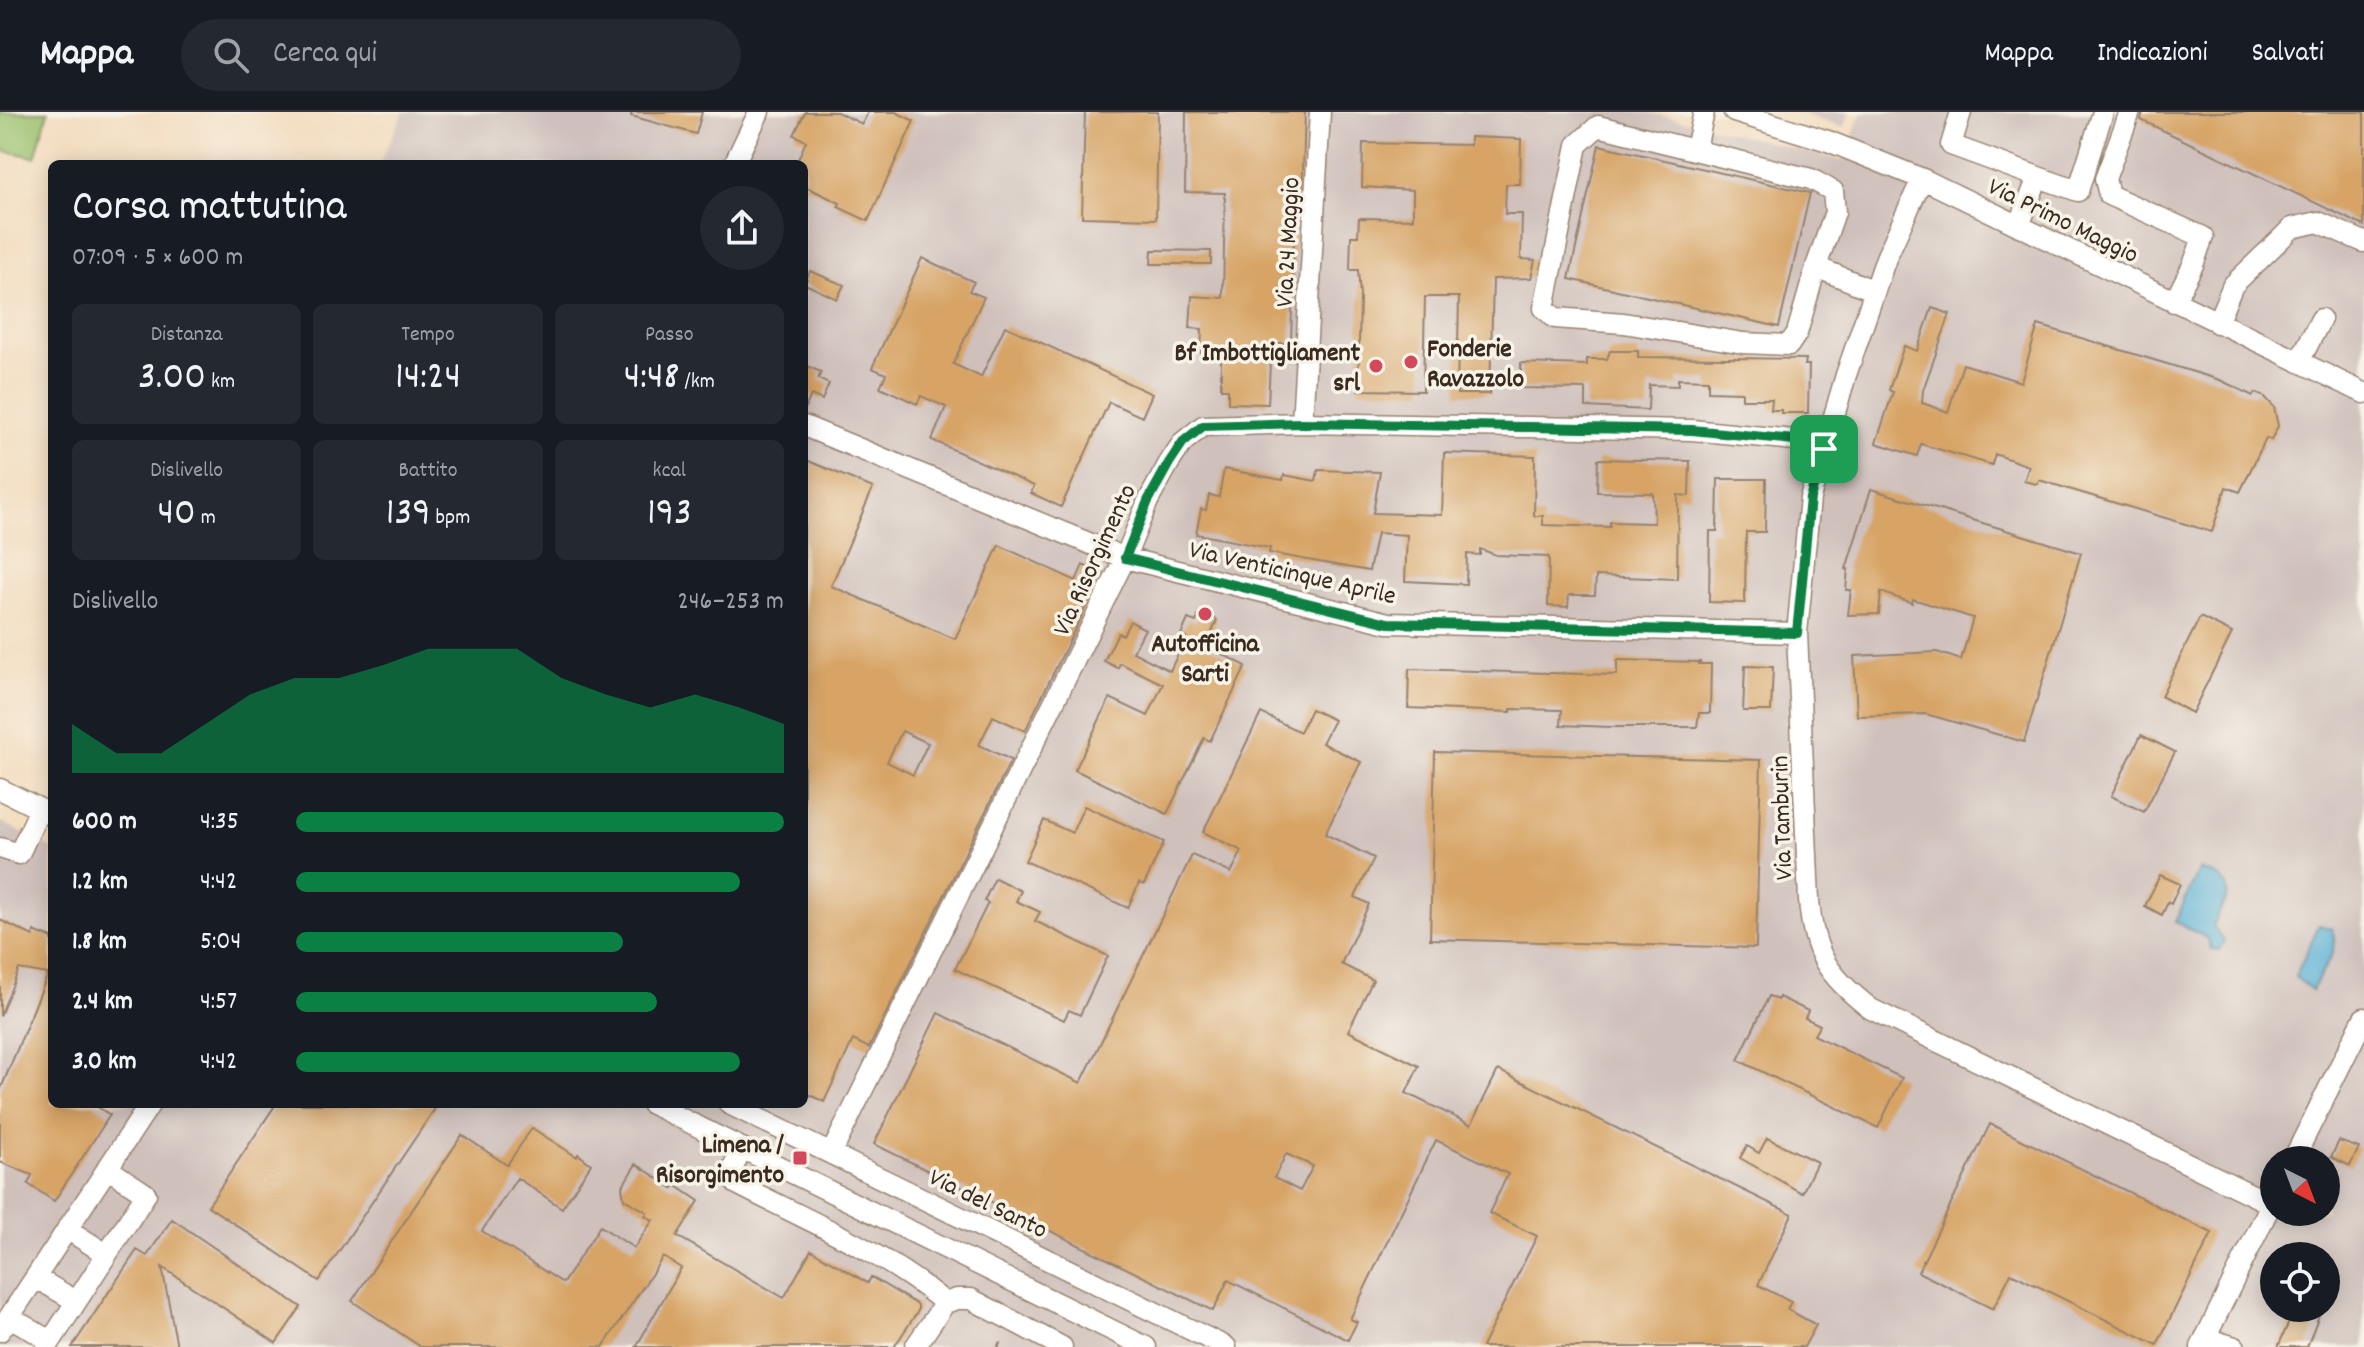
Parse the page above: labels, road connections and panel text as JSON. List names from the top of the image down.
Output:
{
  "streets": {
    "street": [
      "Via Primo Maggio",
      "Via 24 Maggio",
      "Via Risorgimento",
      "Via Venticinque Aprile",
      "Via Tamburin",
      "Via del Santo"
    ]
  },
  "crossings": [
    ["Via Primo Maggio", "Via Tamburin"],
    ["Via 24 Maggio", "Via Risorgimento"],
    ["Via Risorgimento", "Via Venticinque Aprile"],
    ["Via Risorgimento", "Via Tamburin"],
    ["Via Risorgimento", "Via del Santo"],
    ["Via Venticinque Aprile", "Via Tamburin"]
  ],
  "places": {
    "other": ["Fonderie Ravazzolo", "Bf Imbottigliament srl", "Autofficina Sarti"],
    "transit": ["Limena / Risorgimento"]
  },
  "north": "bottom right",
  "page": {
    "header": "Mappa",
    "search": "Cerca qui",
    "nav": ["Mappa", "Indicazioni", "Salvati"],
    "heading": ["Corsa mattutina", "07:09 · 5 × 600 m"],
    "stats": [
      ["Distanza", "3.00 km"],
      ["Tempo", "14:24"],
      ["Passo", "4:48 /km"],
      ["Dislivello", "40 m"],
      ["Battito", "139 bpm"],
      ["kcal", "193"]
    ],
    "chart": ["Dislivello", "246–253 m"],
    "list": [
      {
        "name": "600 m",
        "note": "4:35"
      },
      {
        "name": "1.2 km",
        "note": "4:42"
      },
      {
        "name": "1.8 km",
        "note": "5:04"
      },
      {
        "name": "2.4 km",
        "note": "4:57"
      },
      {
        "name": "3.0 km",
        "note": "4:42"
      }
    ]
  }
}
